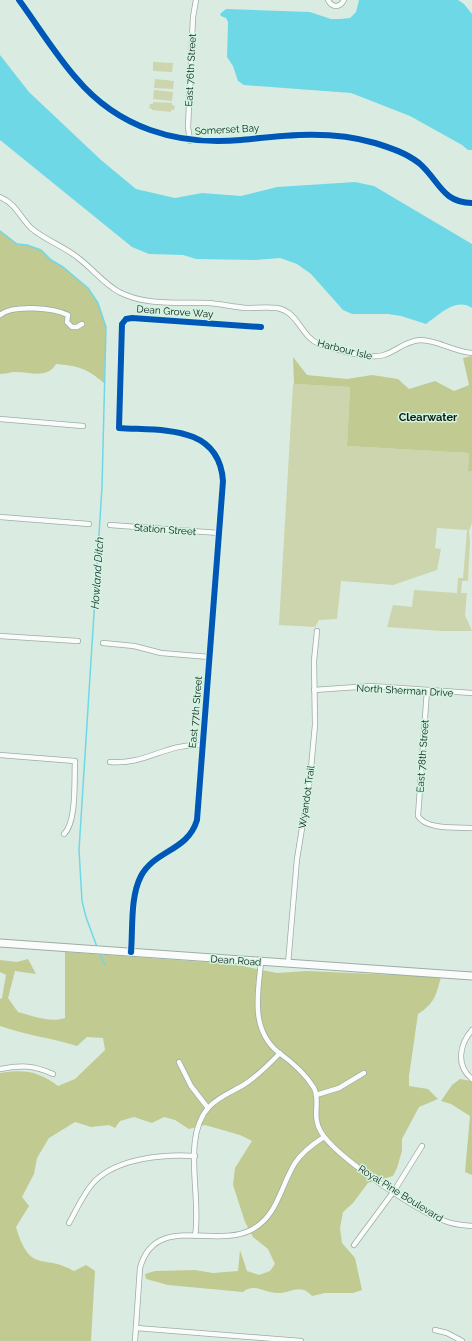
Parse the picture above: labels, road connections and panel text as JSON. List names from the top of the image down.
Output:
{
  "streets": {
    "street": [
      "East 76th Street",
      "Somerset Bay",
      "Dean Grove Way",
      "Harbour Isle",
      "Station Street",
      "North Sherman Drive",
      "East 77th Street",
      "East 78th Street",
      "Wyandot Trail",
      "Dean Road",
      "Royal Pine Boulevard"
    ]
  },
  "crossings": [
    ["East 76th Street", "Somerset Bay"],
    ["Dean Grove Way", "East 77th Street"],
    ["Station Street", "East 77th Street"],
    ["North Sherman Drive", "East 78th Street"],
    ["North Sherman Drive", "Wyandot Trail"],
    ["East 77th Street", "Dean Road"],
    ["Wyandot Trail", "Dean Road"]
  ],
  "districts": ["Clearwater"],
  "water": ["Howland Ditch"]
}
